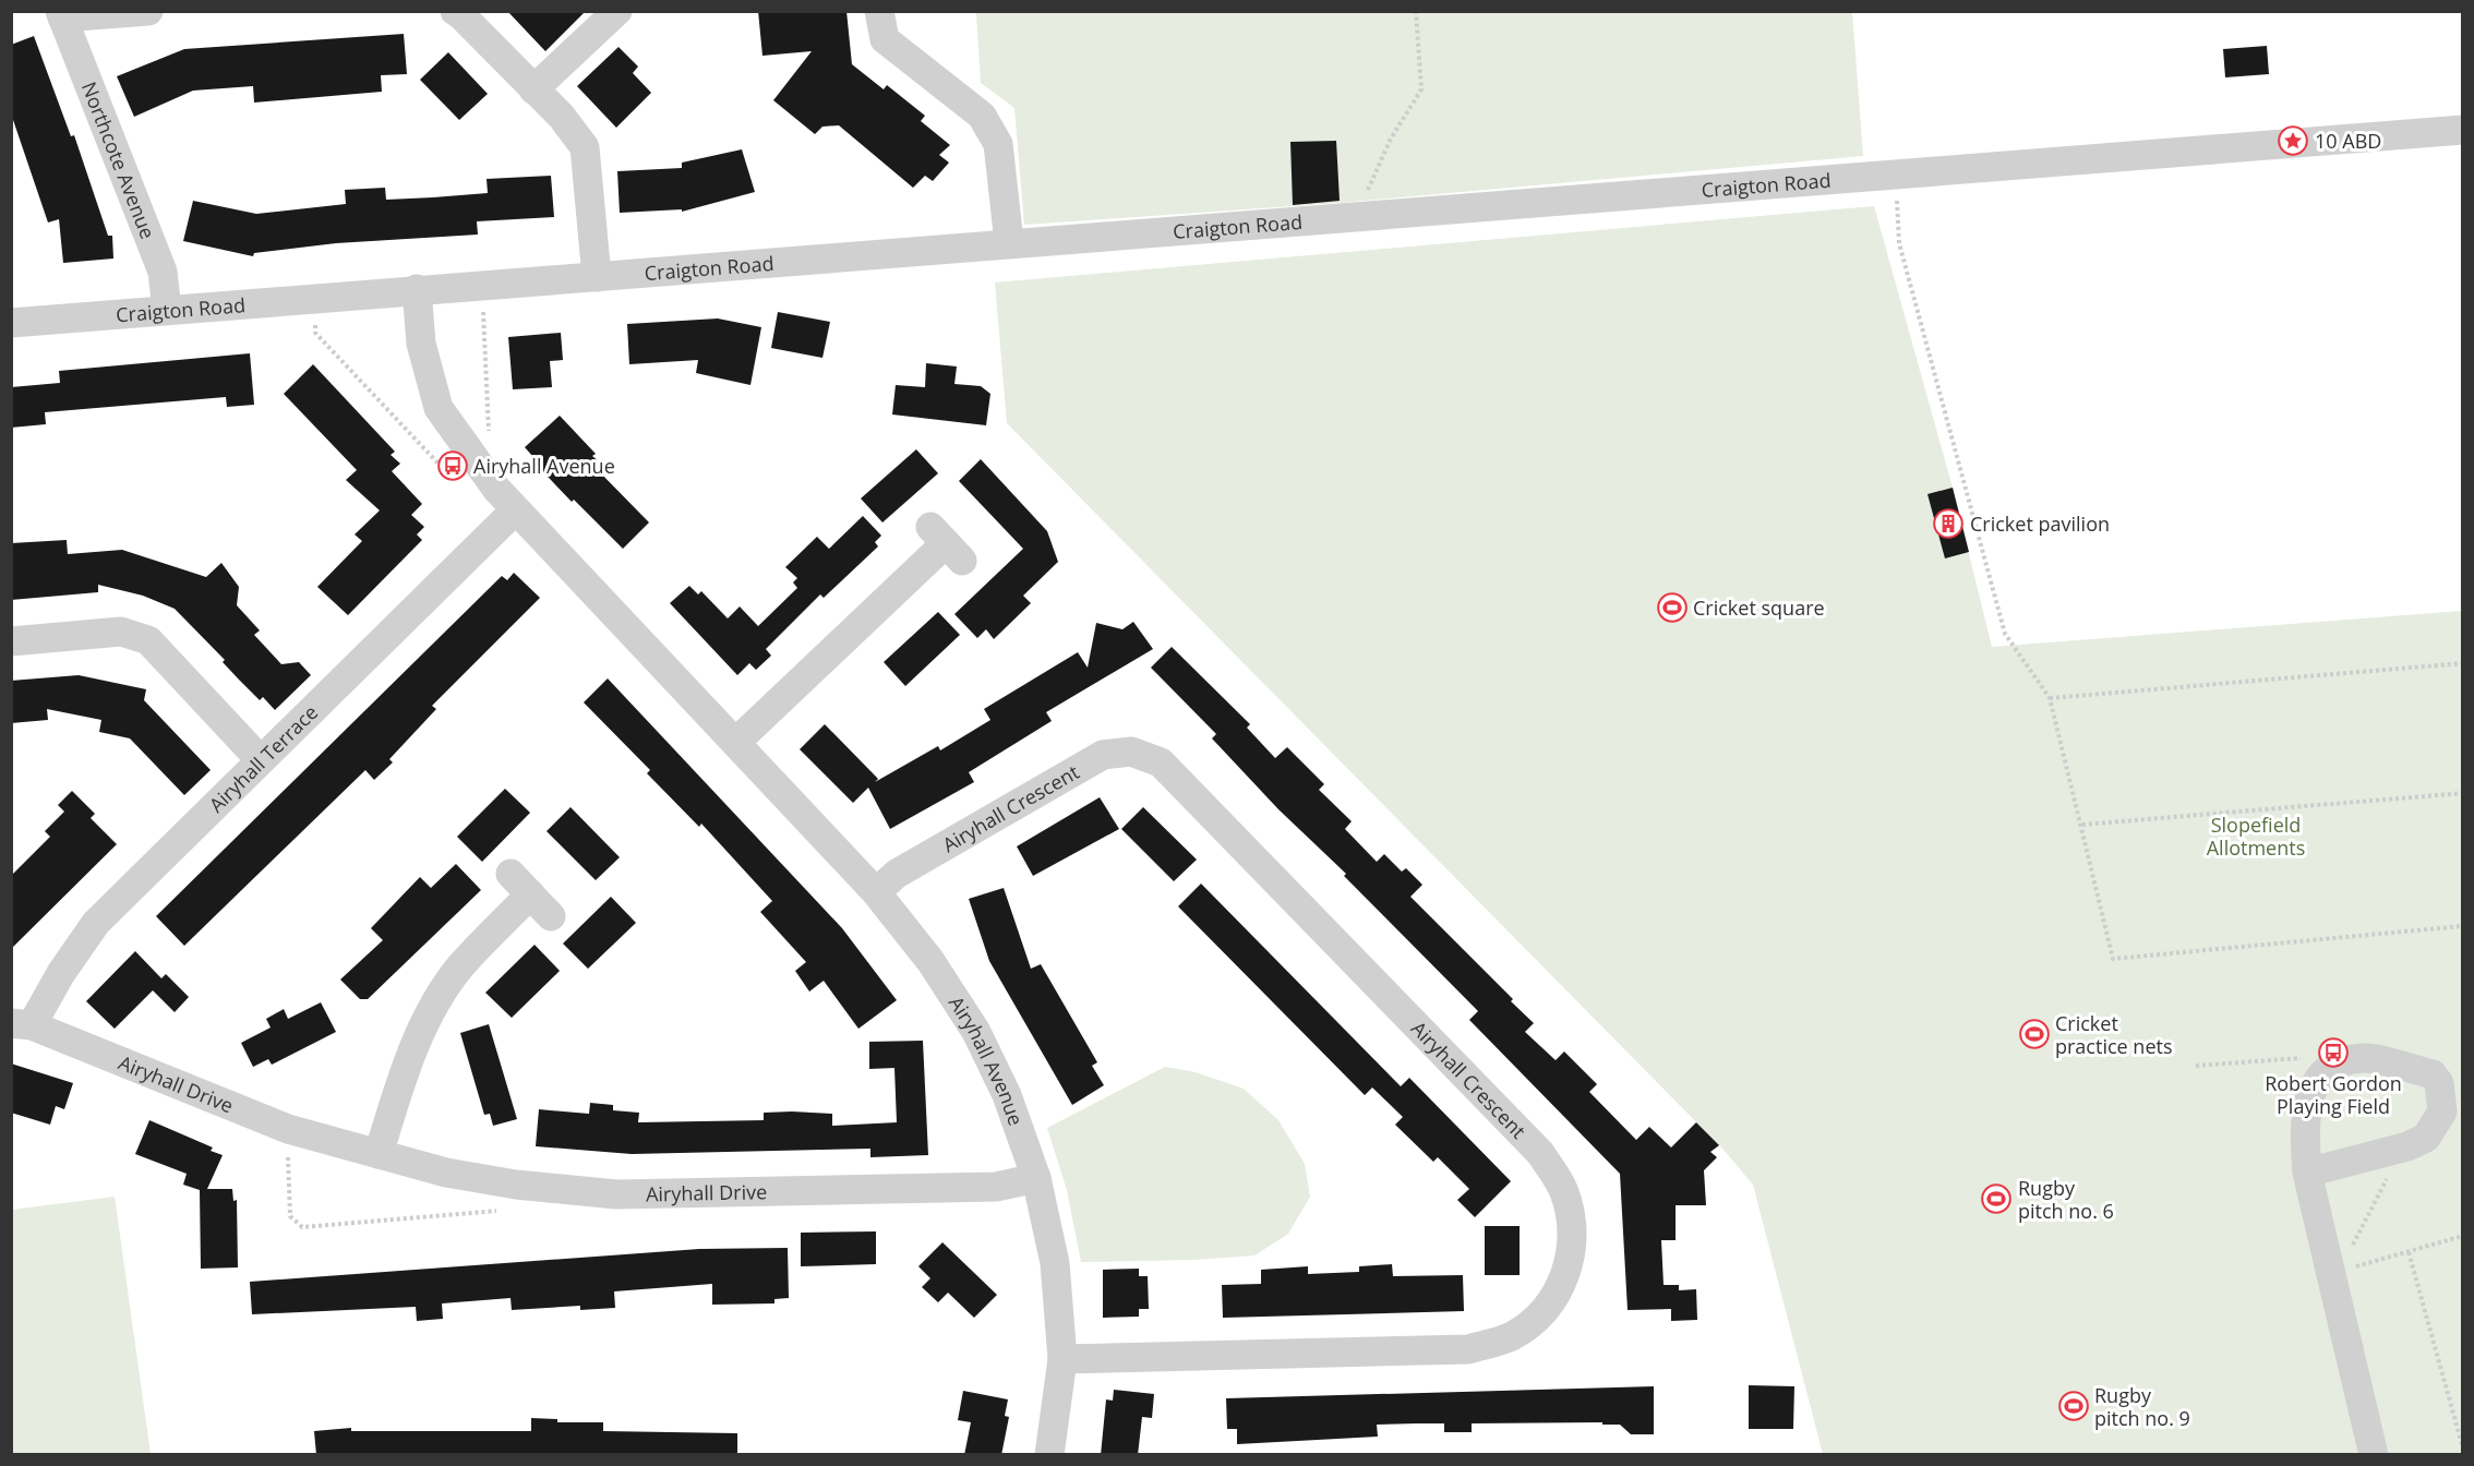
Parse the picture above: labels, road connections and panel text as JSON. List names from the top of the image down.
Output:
{
  "streets": {
    "street": [
      "Northcote Avenue",
      "Craigton Road",
      "Airyhall Terrace",
      "Airyhall Crescent",
      "Airyhall Avenue",
      "Airyhall Drive"
    ]
  },
  "crossings": [
    ["Northcote Avenue", "Craigton Road"],
    ["Craigton Road", "Airyhall Avenue"],
    ["Airyhall Terrace", "Airyhall Avenue"],
    ["Airyhall Terrace", "Airyhall Drive"],
    ["Airyhall Crescent", "Airyhall Avenue"],
    ["Airyhall Avenue", "Airyhall Drive"]
  ],
  "parks": ["Slopefield Allotments"],
  "places": {
    "place": ["10 ABD"],
    "bus stop": ["Airyhall Avenue", "Robert Gordon Playing Field"],
    "building": ["Cricket pavilion"],
    "sports": [
      "Cricket square",
      "Cricket practice nets",
      "Rugby pitch no. 6",
      "Rugby pitch no. 9"
    ]
  }
}
